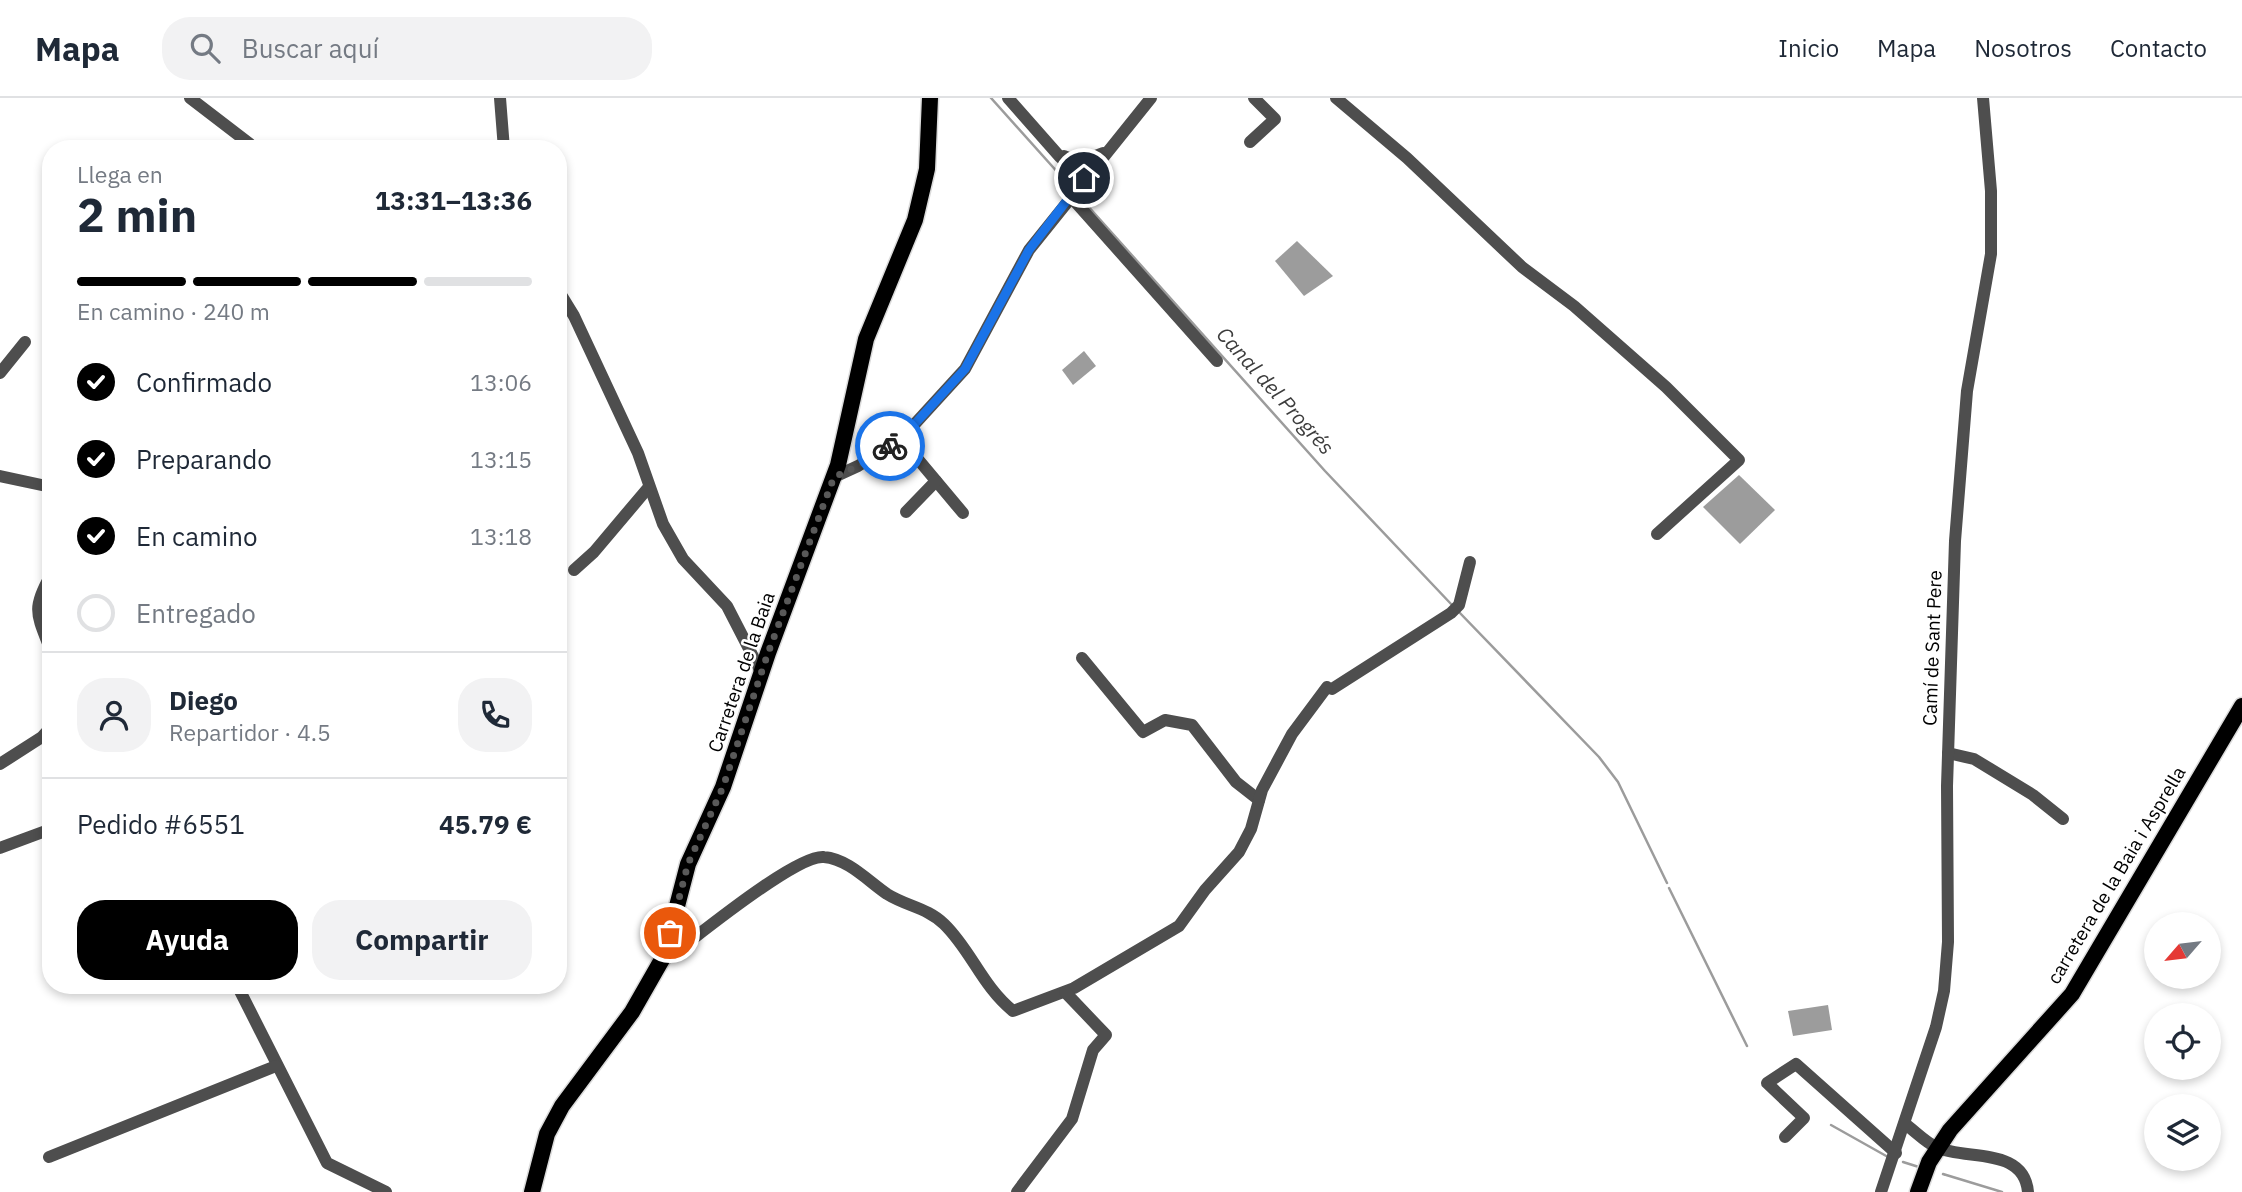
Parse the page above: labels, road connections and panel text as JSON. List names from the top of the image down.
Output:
{
  "streets": {
    "main road": ["Carretera de la Baia", "carretera de la Baia i Asprella"],
    "street": ["Camí de Sant Pere"]
  },
  "water": ["Canal del Progrés"],
  "north": "bottom left",
  "page": {
    "header": "Mapa",
    "search": "Buscar aquí",
    "nav": [
      "Inicio",
      "Mapa",
      "Nosotros",
      "Contacto"
    ],
    "heading": ["2 min", "Llega en", "13:31–13:36"],
    "panel": [
      "Diego",
      "Repartidor · 4.5",
      "Pedido #6551",
      "45.79 €"
    ],
    "bar": "En camino · 240 m",
    "list": [
      ["Confirmado", "13:06"],
      ["Preparando", "13:15"],
      ["En camino", "13:18"],
      "Entregado"
    ],
    "buttons": ["Ayuda", "Compartir"]
  }
}
